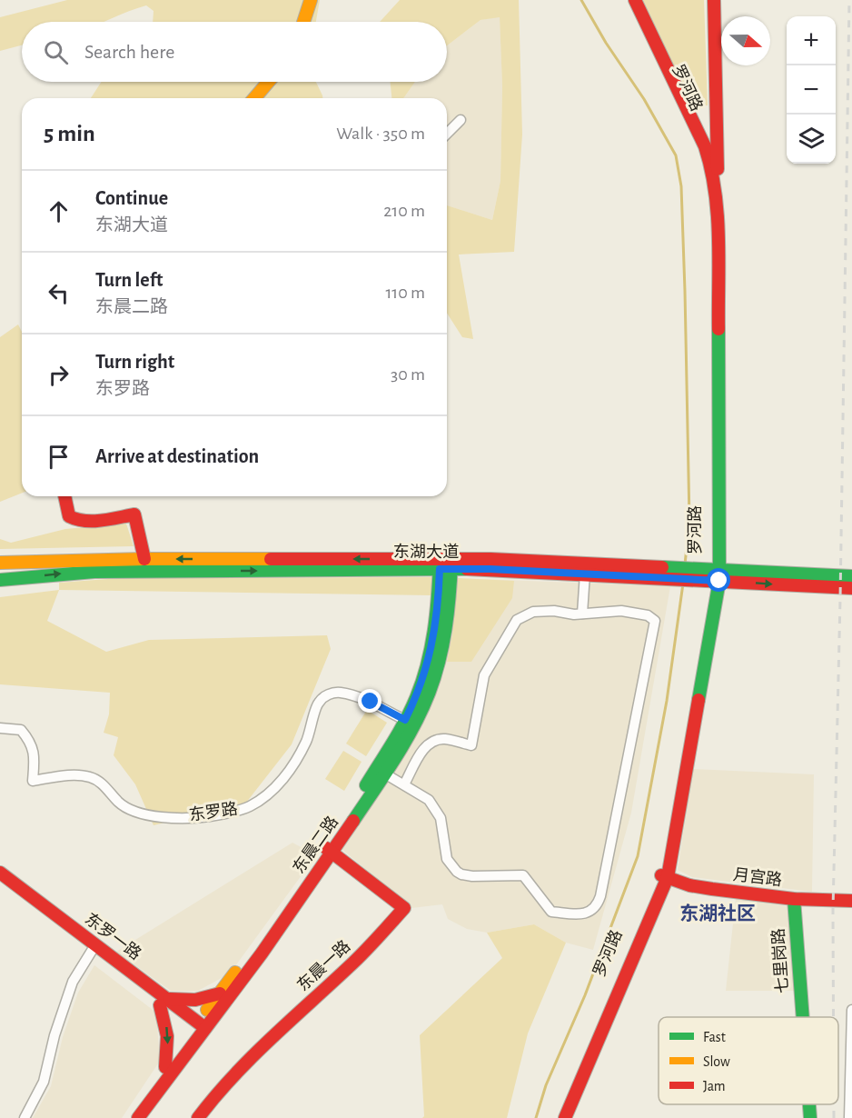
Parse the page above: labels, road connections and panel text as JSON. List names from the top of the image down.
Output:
{
  "streets": {
    "main road": [
      "罗河路",
      "东湖大道",
      "东晨二路",
      "月宫路",
      "东罗一路",
      "七里岗路",
      "东晨一路"
    ],
    "street": ["东罗路"]
  },
  "crossings": [
    ["罗河路", "东湖大道"],
    ["罗河路", "月宫路"],
    ["东湖大道", "东晨二路"],
    ["东罗路", "东晨二路"],
    ["东晨二路", "东罗一路"],
    ["东晨二路", "东晨一路"],
    ["月宫路", "七里岗路"]
  ],
  "districts": ["东湖社区"],
  "legend": ["Fast", "Slow", "Jam"],
  "north": "right",
  "page": {
    "map_buttons": ["+", "−"],
    "search": "Search here",
    "heading": ["5 min", "Walk · 350 m"],
    "list": [
      ["Continue", "东湖大道", "210 m"],
      ["Turn left", "东晨二路", "110 m"],
      ["Turn right", "东罗路", "30 m"],
      "Arrive at destination"
    ]
  }
}
